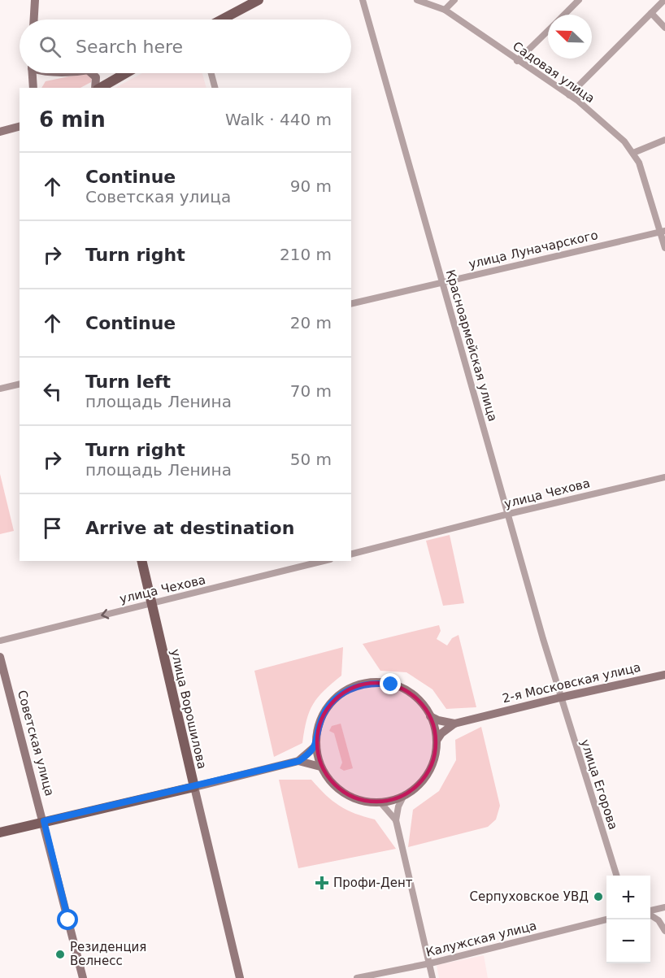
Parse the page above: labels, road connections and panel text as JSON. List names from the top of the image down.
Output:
{
  "streets": {
    "main road": ["улица Ворошилова"],
    "street": [
      "Садовая улица",
      "улица Луначарского",
      "Красноармейская улица",
      "улица Чехова",
      "2-я Московская улица",
      "Советская улица",
      "улица Егорова",
      "Калужская улица"
    ]
  },
  "crossings": [
    ["Садовая улица", "улица Луначарского"],
    ["улица Луначарского", "Красноармейская улица"],
    ["Красноармейская улица", "улица Чехова"],
    ["Красноармейская улица", "2-я Московская улица"],
    ["Красноармейская улица", "улица Егорова"],
    ["улица Чехова", "улица Ворошилова"],
    ["2-я Московская улица", "улица Егорова"]
  ],
  "places": {
    "health": ["Профи-Дент"],
    "other": ["Серпуховское УВД", "Резиденция Велнесс"]
  },
  "north": "top left",
  "page": {
    "search": "Search here",
    "heading": ["6 min", "Walk · 440 m"],
    "list": [
      ["Continue", "Советская улица", "90 m"],
      ["Turn right", "210 m"],
      ["Continue", "20 m"],
      ["Turn left", "площадь Ленина", "70 m"],
      ["Turn right", "площадь Ленина", "50 m"],
      "Arrive at destination"
    ],
    "map_buttons": ["+", "−"]
  }
}
